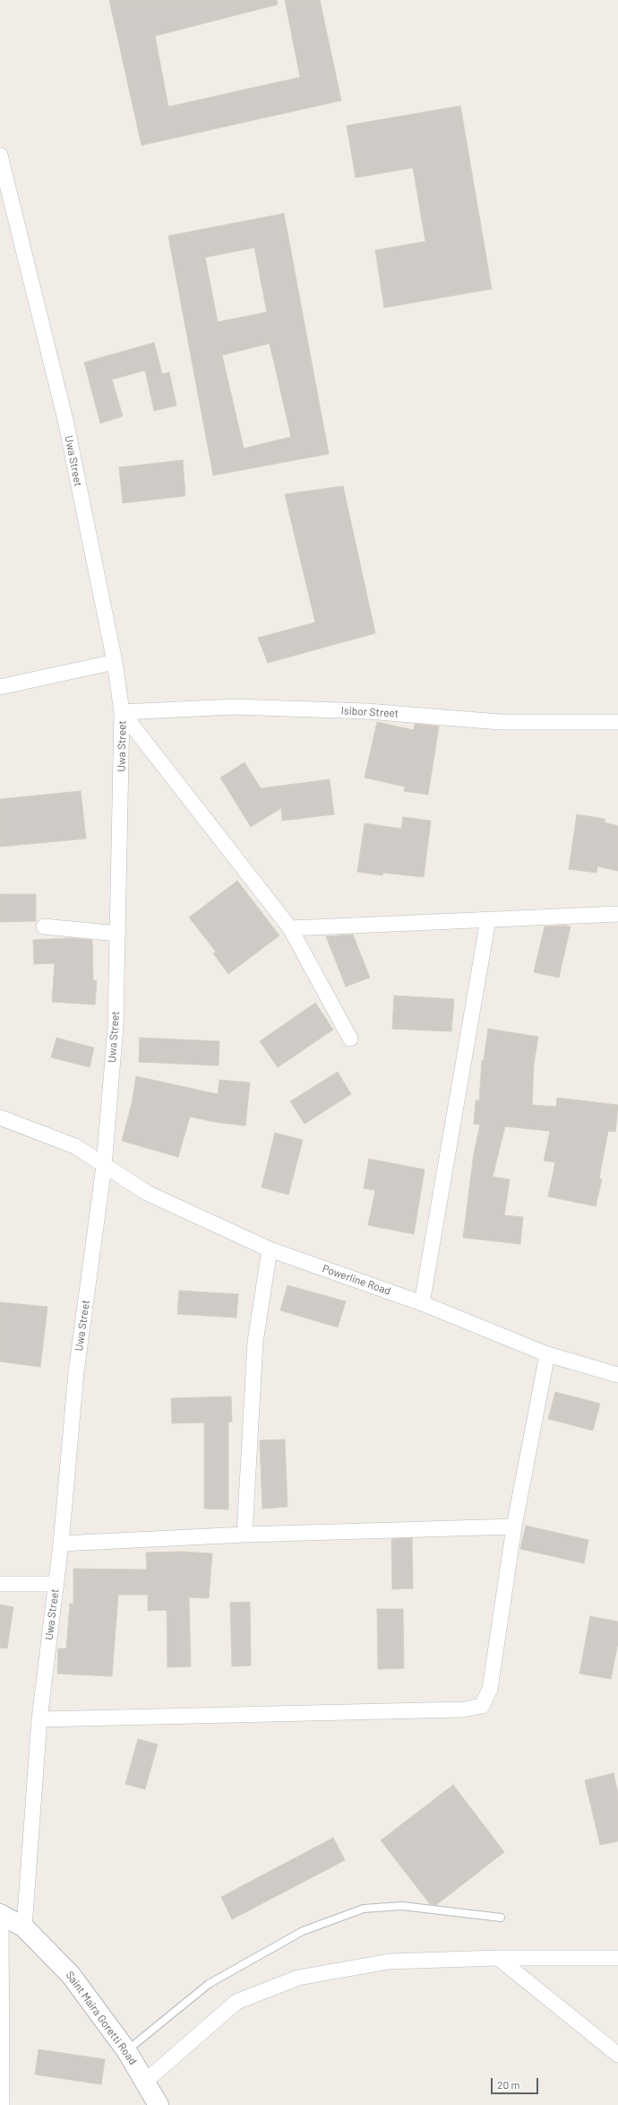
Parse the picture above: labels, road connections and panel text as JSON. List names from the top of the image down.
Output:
{
  "streets": {
    "street": [
      "Uwa Street",
      "Isibor Street",
      "Powerline Road",
      "Saint Maira Goretti Road"
    ]
  },
  "crossings": [
    ["Uwa Street", "Isibor Street"],
    ["Uwa Street", "Powerline Road"],
    ["Uwa Street", "Saint Maira Goretti Road"]
  ],
  "scale_bar": "20 m"
}
